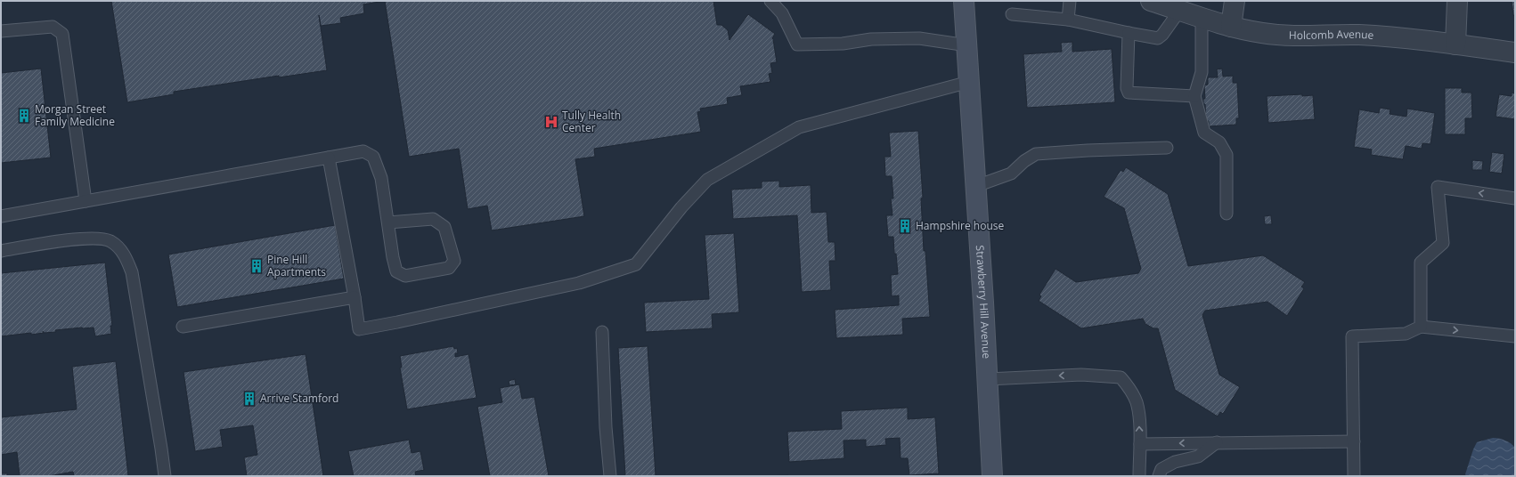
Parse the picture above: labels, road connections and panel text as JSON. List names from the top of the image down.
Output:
{
  "streets": {
    "main road": ["Strawberry Hill Avenue"],
    "street": ["Holcomb Avenue"]
  },
  "places": {
    "building": [
      "Morgan Street Family Medicine",
      "Hampshire house",
      "Pine Hill Apartments",
      "Arrive Stamford"
    ],
    "hospital": ["Tully Health Center"]
  }
}
